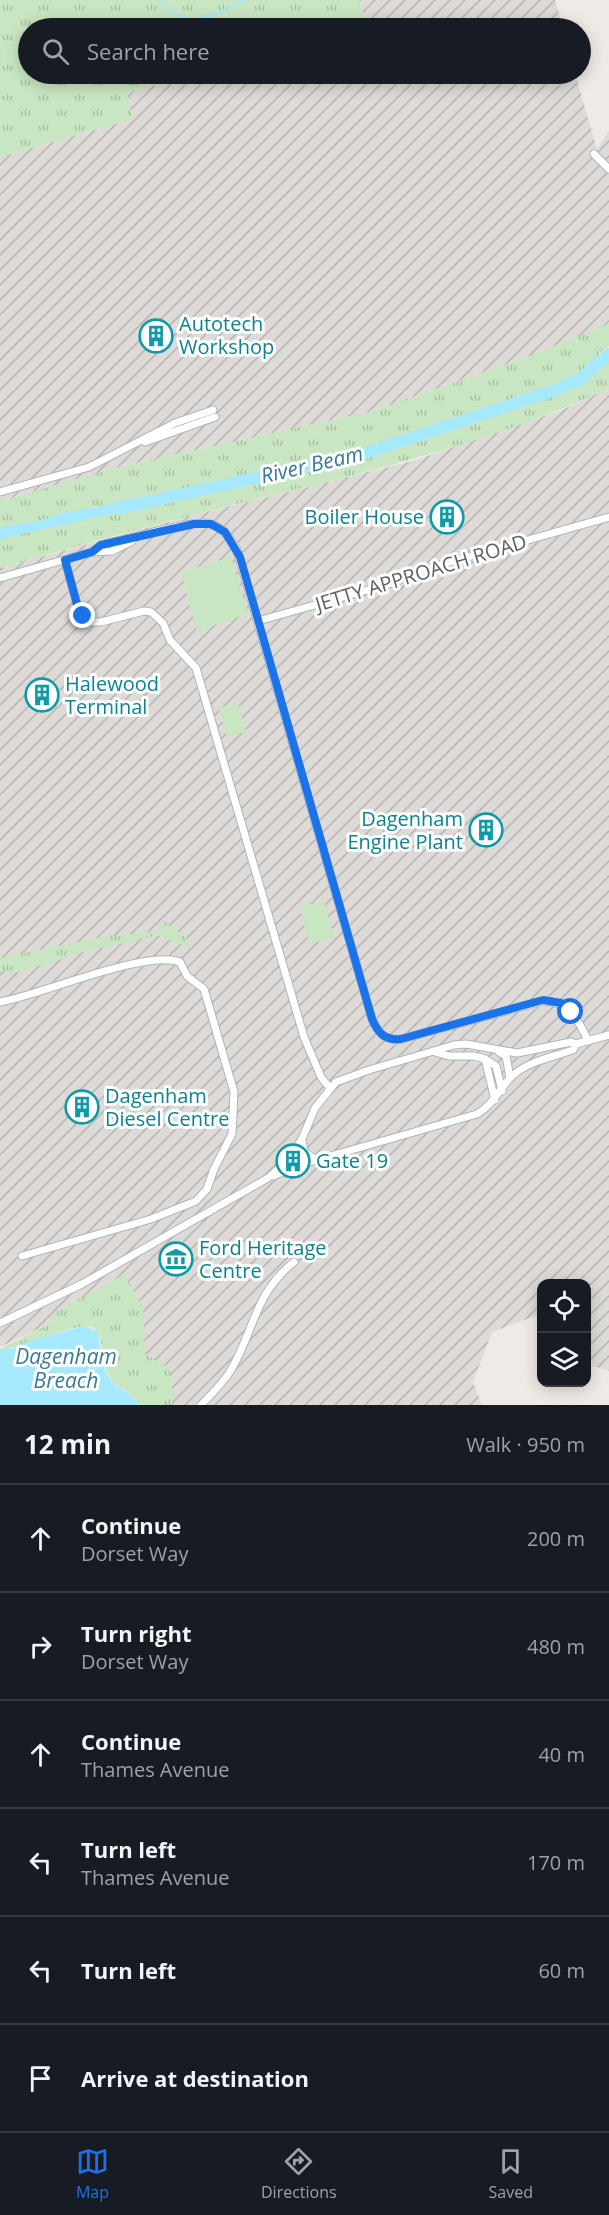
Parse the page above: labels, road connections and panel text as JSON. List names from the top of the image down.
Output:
{
  "streets": {
    "street": ["JETTY APPROACH ROAD"]
  },
  "water": ["River Beam", "Dagenham Breach"],
  "places": {
    "building": [
      "Autotech Workshop",
      "Boiler House",
      "Halewood Terminal",
      "Dagenham Engine Plant",
      "Dagenham Diesel Centre",
      "Gate 19"
    ],
    "museum": ["Ford Heritage Centre"]
  },
  "page": {
    "search": "Search here",
    "heading": ["12 min", "Walk · 950 m"],
    "list": [
      ["Continue", "Dorset Way", "200 m"],
      ["Turn right", "Dorset Way", "480 m"],
      ["Continue", "Thames Avenue", "40 m"],
      ["Turn left", "Thames Avenue", "170 m"],
      ["Turn left", "60 m"],
      "Arrive at destination"
    ],
    "nav": ["Map", "Directions", "Saved"]
  }
}
